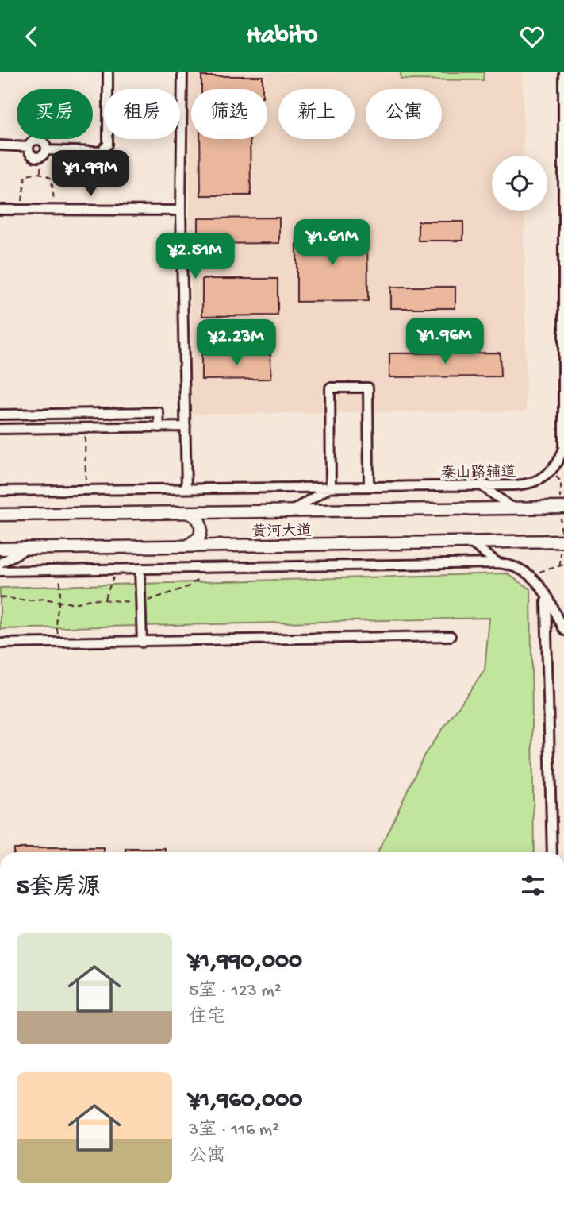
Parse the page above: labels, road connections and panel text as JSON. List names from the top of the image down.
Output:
{
  "streets": {
    "main road": ["黄河大道"],
    "street": ["秦山路辅道"]
  },
  "page": {
    "header": "Habito",
    "chip": [
      "买房",
      "租房",
      "筛选",
      "新上",
      "公寓"
    ],
    "price": [
      "¥1.99M",
      "¥1.61M",
      "¥2.51M",
      "¥1.96M",
      "¥2.23M"
    ],
    "heading": "5套房源",
    "list": [
      {
        "name": "¥1,990,000",
        "note": "5室 · 123 m² · 住宅"
      },
      {
        "name": "¥1,960,000",
        "note": "3室 · 116 m² · 公寓"
      }
    ]
  }
}
